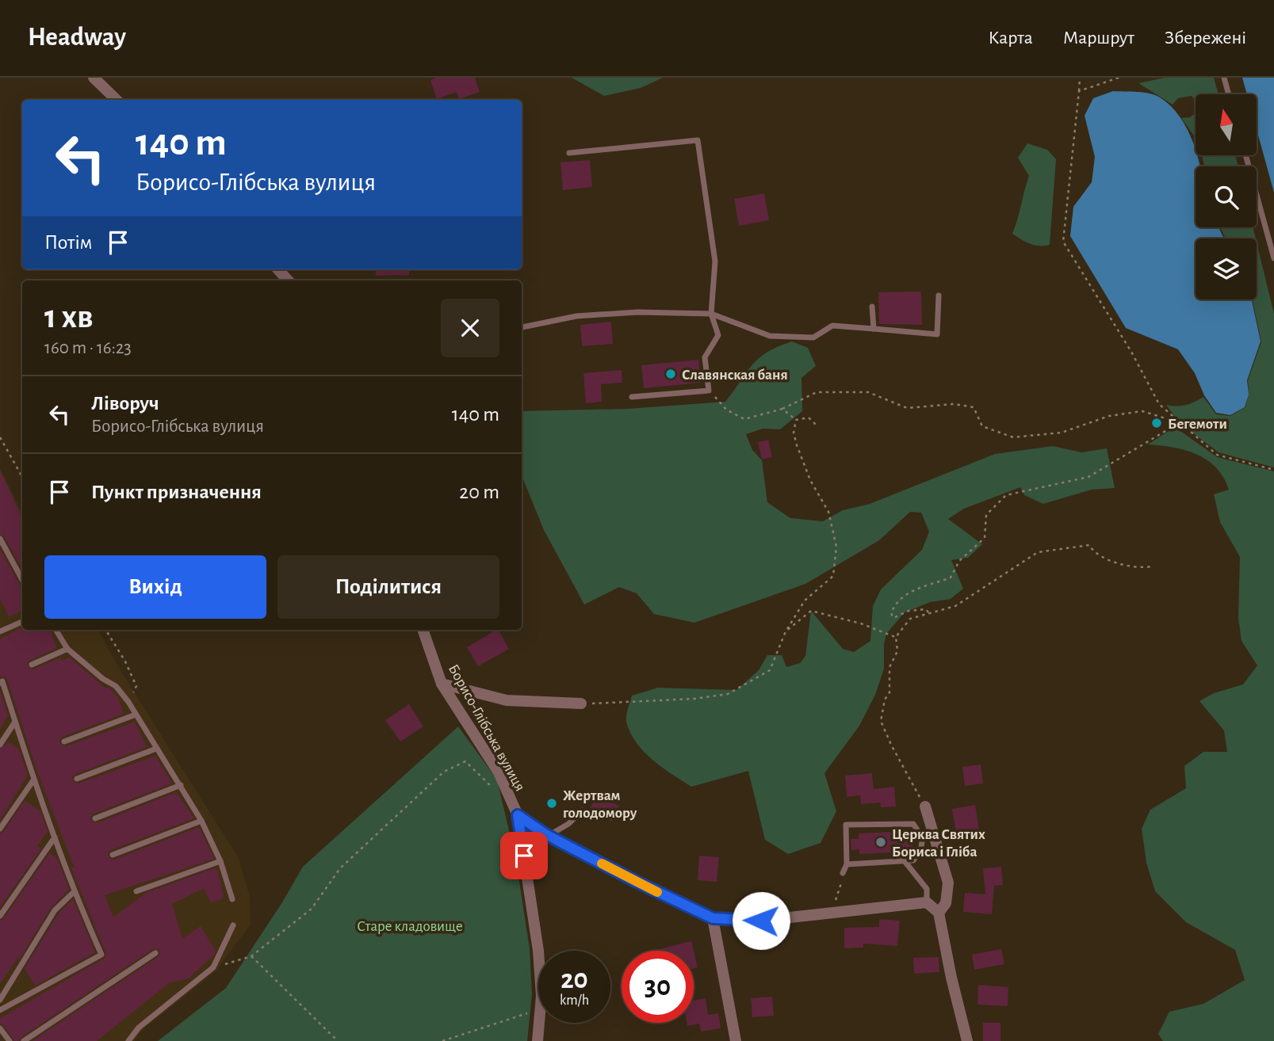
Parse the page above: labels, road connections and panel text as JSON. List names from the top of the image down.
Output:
{
  "streets": {
    "street": ["Борисо-Глібська вулиця"]
  },
  "parks": ["Старе кладовище"],
  "places": [
    "Славянская баня",
    "Бегемоти",
    "Жертвам голодомору",
    "Церква Святих Бориса і Гліба"
  ],
  "north": "top",
  "page": {
    "header": "Headway",
    "nav": ["Карта", "Маршрут", "Збережені"],
    "turn": ["140 m", "Борисо-Глібська вулиця"],
    "then": "Потім",
    "heading": ["1 хв", "160 m · 16:23"],
    "list": [
      {
        "name": "Ліворуч",
        "note": "Борисо-Глібська вулиця",
        "value": "140 m"
      },
      {
        "name": "Пункт призначення",
        "value": "20 m"
      }
    ],
    "buttons": ["Вихід", "Поділитися"],
    "speed": "20 km/h",
    "limit": "30"
  }
}
